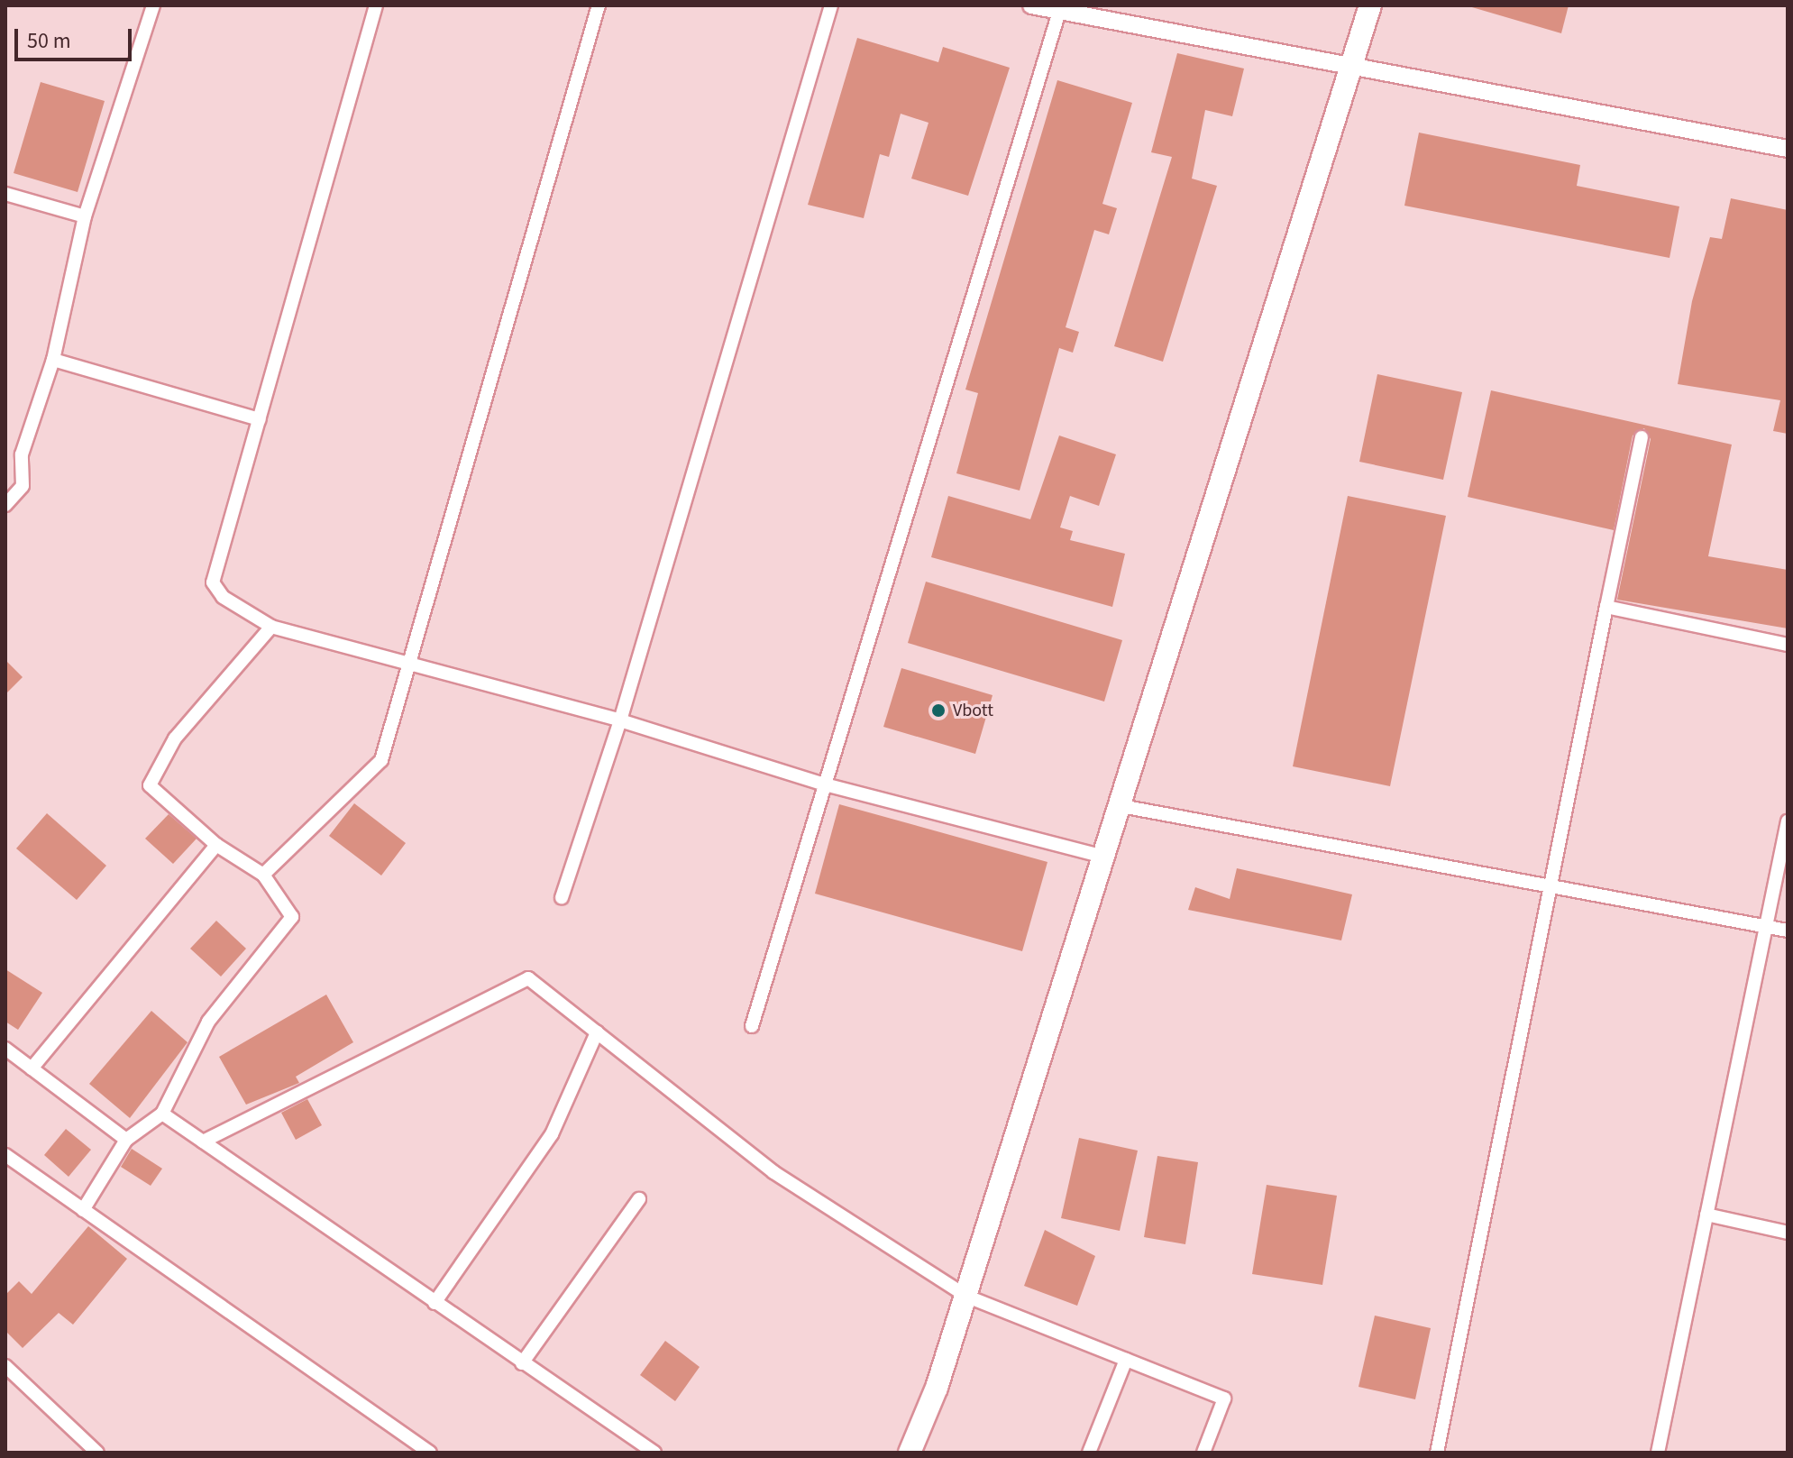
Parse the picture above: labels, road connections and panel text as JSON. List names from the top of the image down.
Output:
{
  "places": ["Vbott"],
  "scale_bar": "50 m"
}
